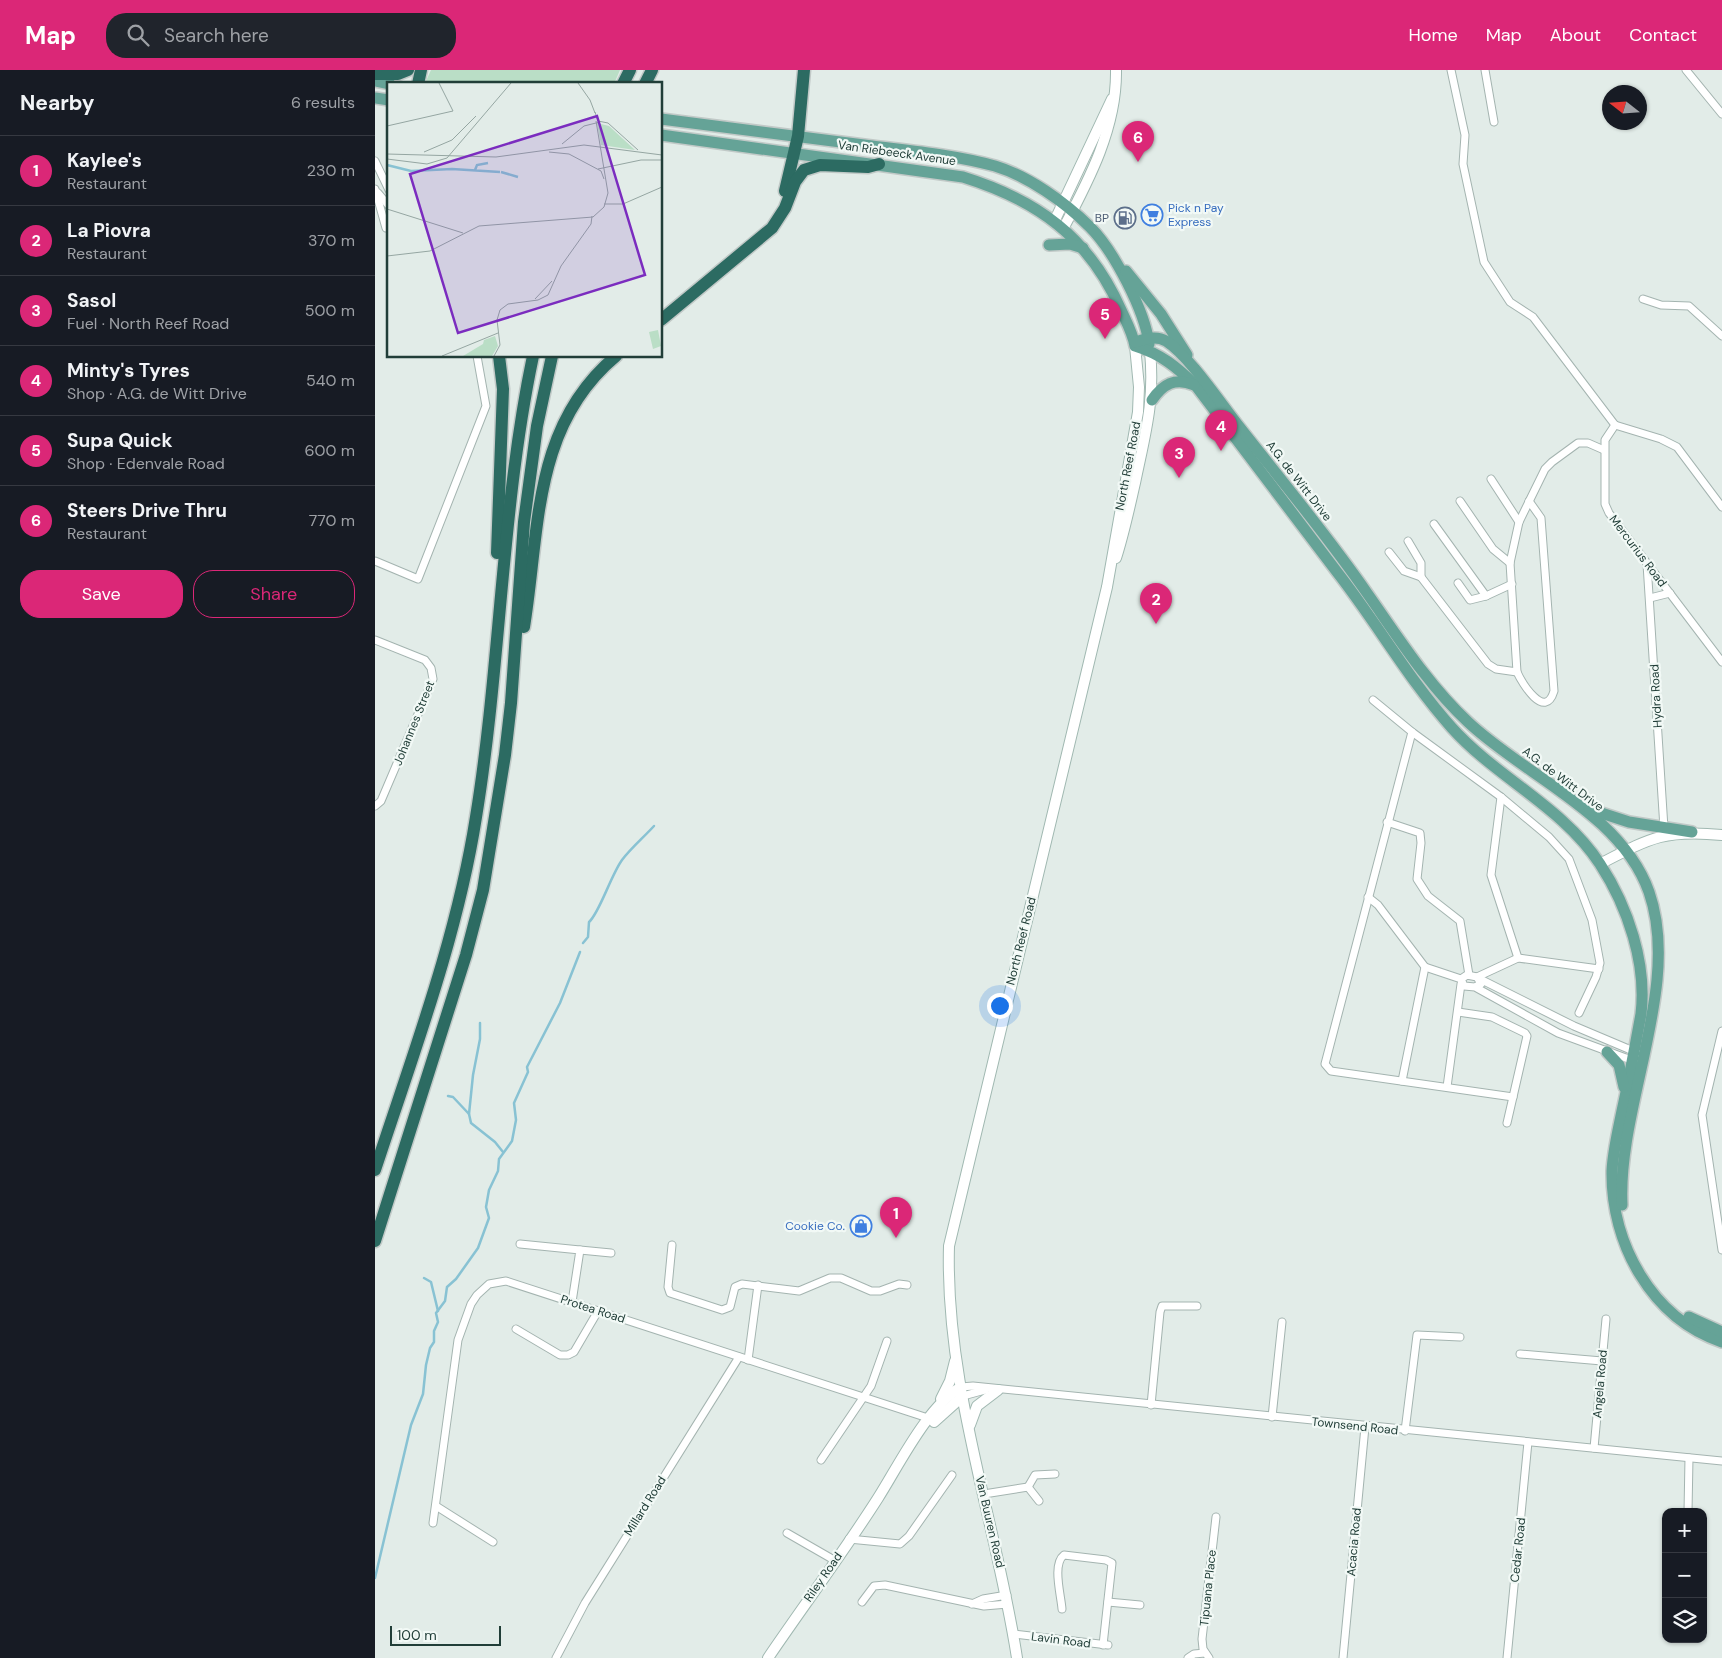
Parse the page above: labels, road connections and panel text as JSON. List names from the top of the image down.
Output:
{
  "streets": {
    "main road": [
      "Van Riebeeck Avenue",
      "North Reef Road",
      "A.G. de Witt Drive",
      "Van Buuren Road",
      "Riley Road"
    ],
    "street": [
      "Mercurius Road",
      "Hydra Road",
      "Johannes Street",
      "Protea Road",
      "Angela Road",
      "Townsend Road",
      "Millard Road",
      "Acacia Road",
      "Cedar Road",
      "Tipuana Place",
      "Lavin Road"
    ]
  },
  "crossings": [
    ["Van Riebeeck Avenue", "North Reef Road"],
    ["Van Riebeeck Avenue", "A.G. de Witt Drive"],
    ["North Reef Road", "A.G. de Witt Drive"],
    ["North Reef Road", "Townsend Road"],
    ["North Reef Road", "Van Buuren Road"],
    ["North Reef Road", "Riley Road"],
    ["Mercurius Road", "Hydra Road"],
    ["Protea Road", "Millard Road"],
    ["Protea Road", "Riley Road"],
    ["Angela Road", "Townsend Road"],
    ["Townsend Road", "Van Buuren Road"],
    ["Townsend Road", "Acacia Road"],
    ["Townsend Road", "Cedar Road"],
    ["Townsend Road", "Riley Road"],
    ["Van Buuren Road", "Riley Road"],
    ["Van Buuren Road", "Lavin Road"]
  ],
  "places": {
    "supermarket": ["Pick n Pay Express"],
    "fuel station": ["BP"],
    "shop": ["Cookie Co."]
  },
  "scale_bar": "100 m",
  "north": "left",
  "page": {
    "header": "Map",
    "search": "Search here",
    "nav": [
      "Home",
      "Map",
      "About",
      "Contact"
    ],
    "heading": ["Nearby", "6 results"],
    "pins": [
      "6",
      "5",
      "4",
      "3",
      "2",
      "1"
    ],
    "list": [
      {
        "mark": "1",
        "name": "Kaylee's",
        "note": "Restaurant",
        "value": "230 m"
      },
      {
        "mark": "2",
        "name": "La Piovra",
        "note": "Restaurant",
        "value": "370 m"
      },
      {
        "mark": "3",
        "name": "Sasol",
        "note": "Fuel · North Reef Road",
        "value": "500 m"
      },
      {
        "mark": "4",
        "name": "Minty's Tyres",
        "note": "Shop · A.G. de Witt Drive",
        "value": "540 m"
      },
      {
        "mark": "5",
        "name": "Supa Quick",
        "note": "Shop · Edenvale Road",
        "value": "600 m"
      },
      {
        "mark": "6",
        "name": "Steers Drive Thru",
        "note": "Restaurant",
        "value": "770 m"
      }
    ],
    "buttons": ["Save", "Share"],
    "map_buttons": ["+", "−"],
    "scale": "100 m"
  }
}
